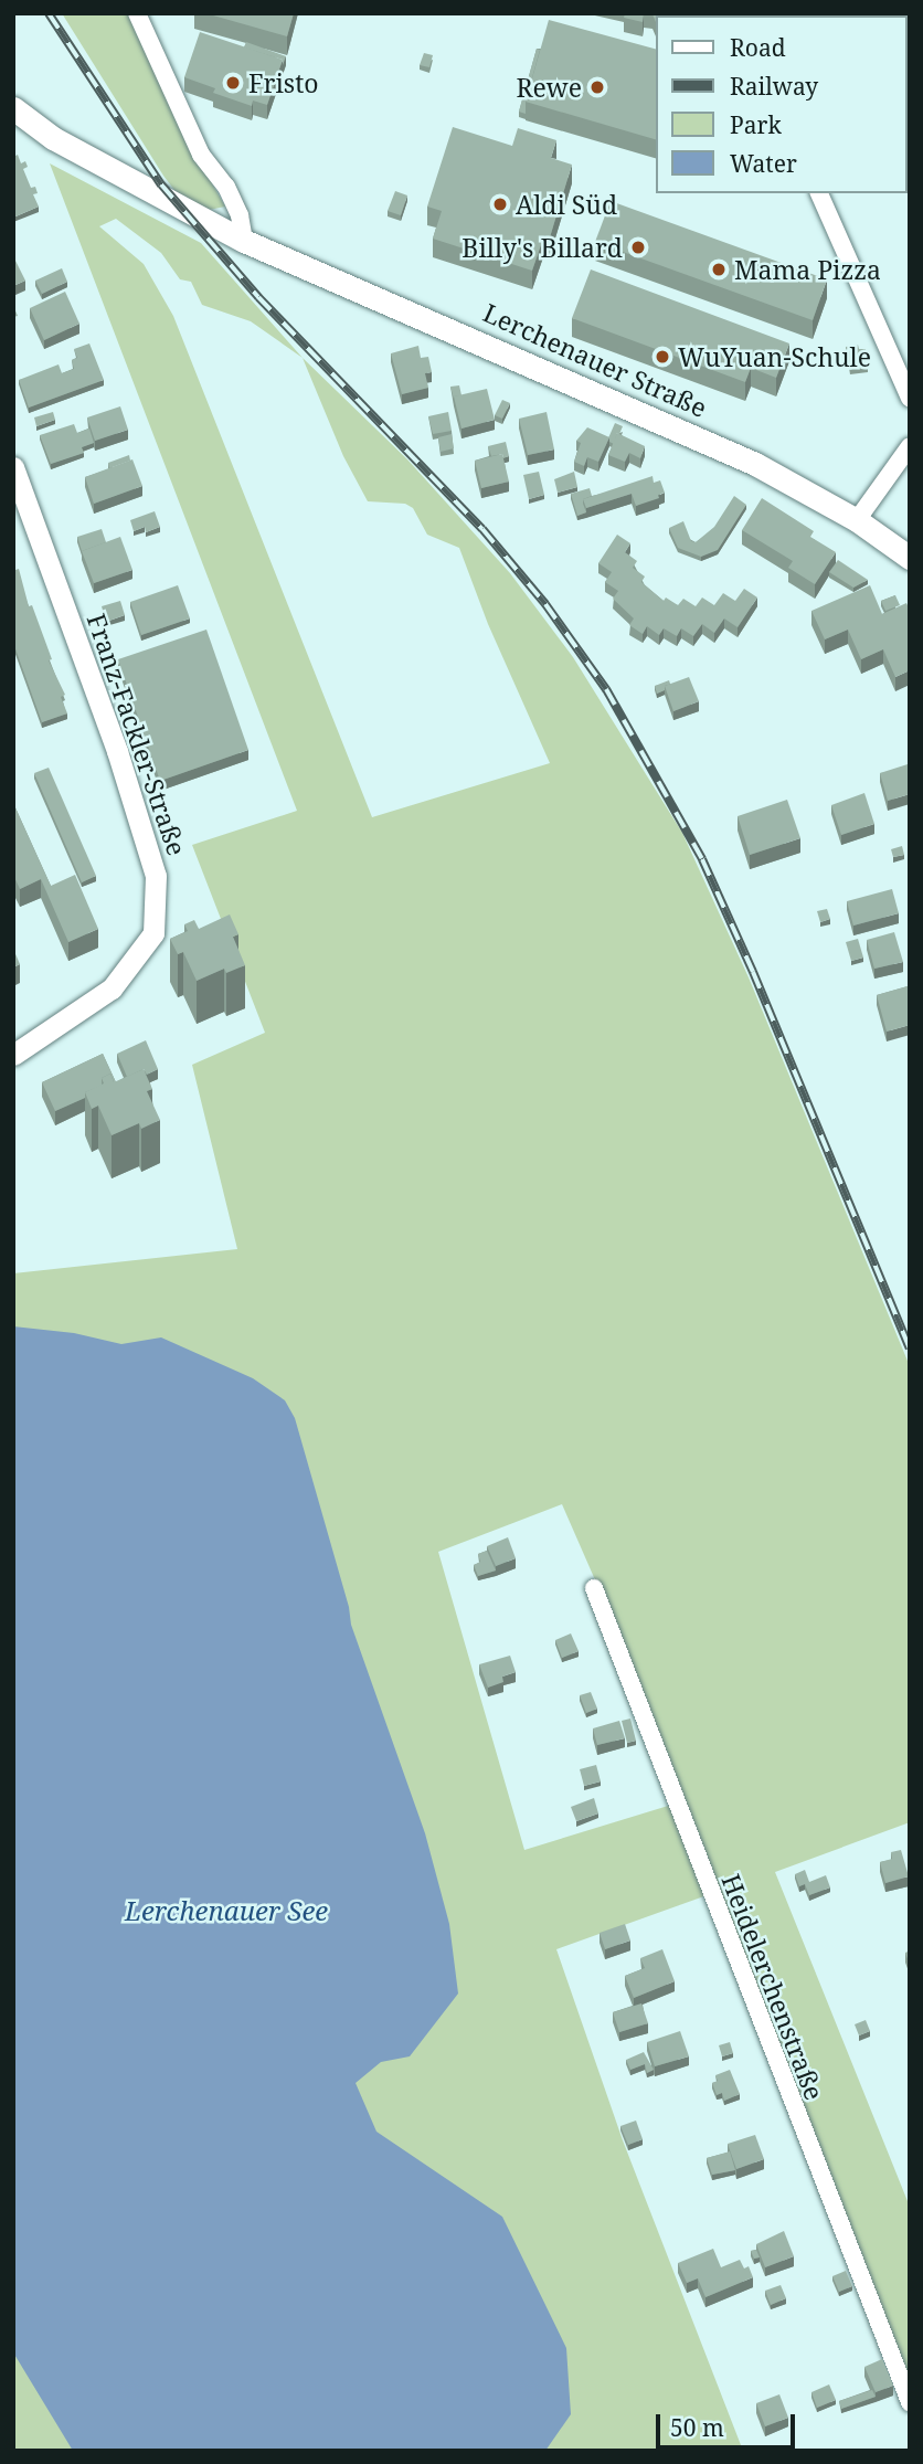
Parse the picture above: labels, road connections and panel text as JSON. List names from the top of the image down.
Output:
{
  "streets": {
    "main road": ["Lerchenauer Straße"],
    "street": ["Franz-Fackler-Straße", "Heidelerchenstraße"]
  },
  "water": ["Lerchenauer See"],
  "places": [
    "Fristo",
    "Rewe",
    "Aldi Süd",
    "Billy's Billard",
    "Mama Pizza",
    "WuYuan-Schule"
  ],
  "legend": [
    "Road",
    "Railway",
    "Park",
    "Water"
  ],
  "scale_bar": "50 m"
}
